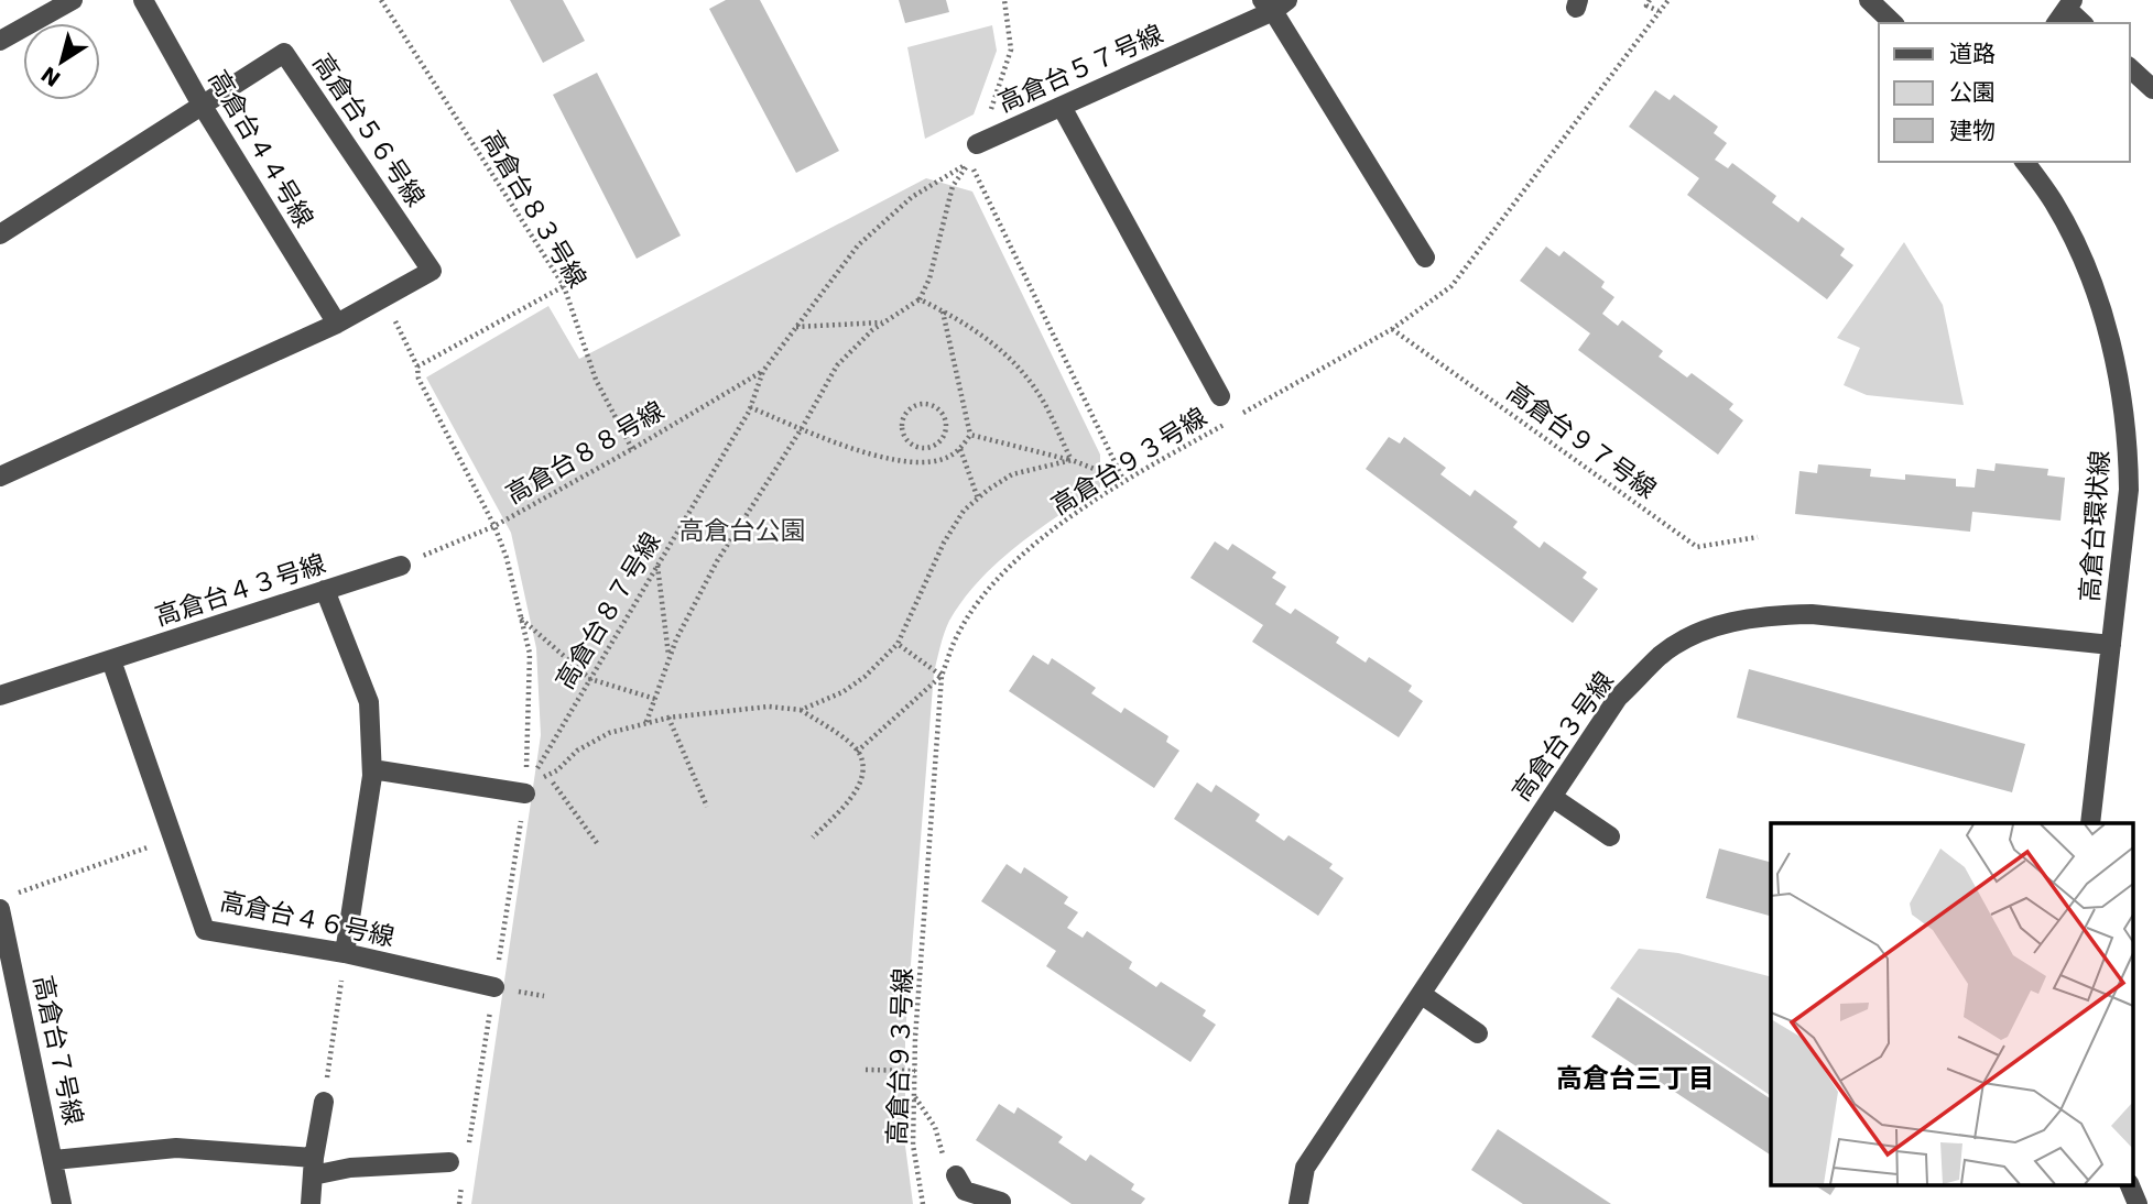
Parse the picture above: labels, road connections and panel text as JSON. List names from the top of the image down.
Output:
{
  "streets": {
    "street": [
      "高倉台５７号線",
      "高倉台５６号線",
      "高倉台４４号線",
      "高倉台環状線",
      "高倉台４３号線",
      "高倉台３号線",
      "高倉台４６号線",
      "高倉台７号線"
    ],
    "path": [
      "高倉台８３号線",
      "高倉台９７号線",
      "高倉台８８号線",
      "高倉台９３号線",
      "高倉台８７号線"
    ]
  },
  "crossings": [
    ["高倉台５７号線", "高倉台８７号線"],
    ["高倉台５６号線", "高倉台４４号線"],
    ["高倉台８３号線", "高倉台８８号線"],
    ["高倉台９７号線", "高倉台９３号線"],
    ["高倉台８８号線", "高倉台８７号線"],
    ["高倉台環状線", "高倉台３号線"],
    ["高倉台４３号線", "高倉台４６号線"],
    ["高倉台８７号線", "高倉台４６号線"]
  ],
  "districts": ["高倉台三丁目"],
  "parks": ["高倉台公園"],
  "legend": ["道路", "公園", "建物"],
  "north": "bottom left"
}
